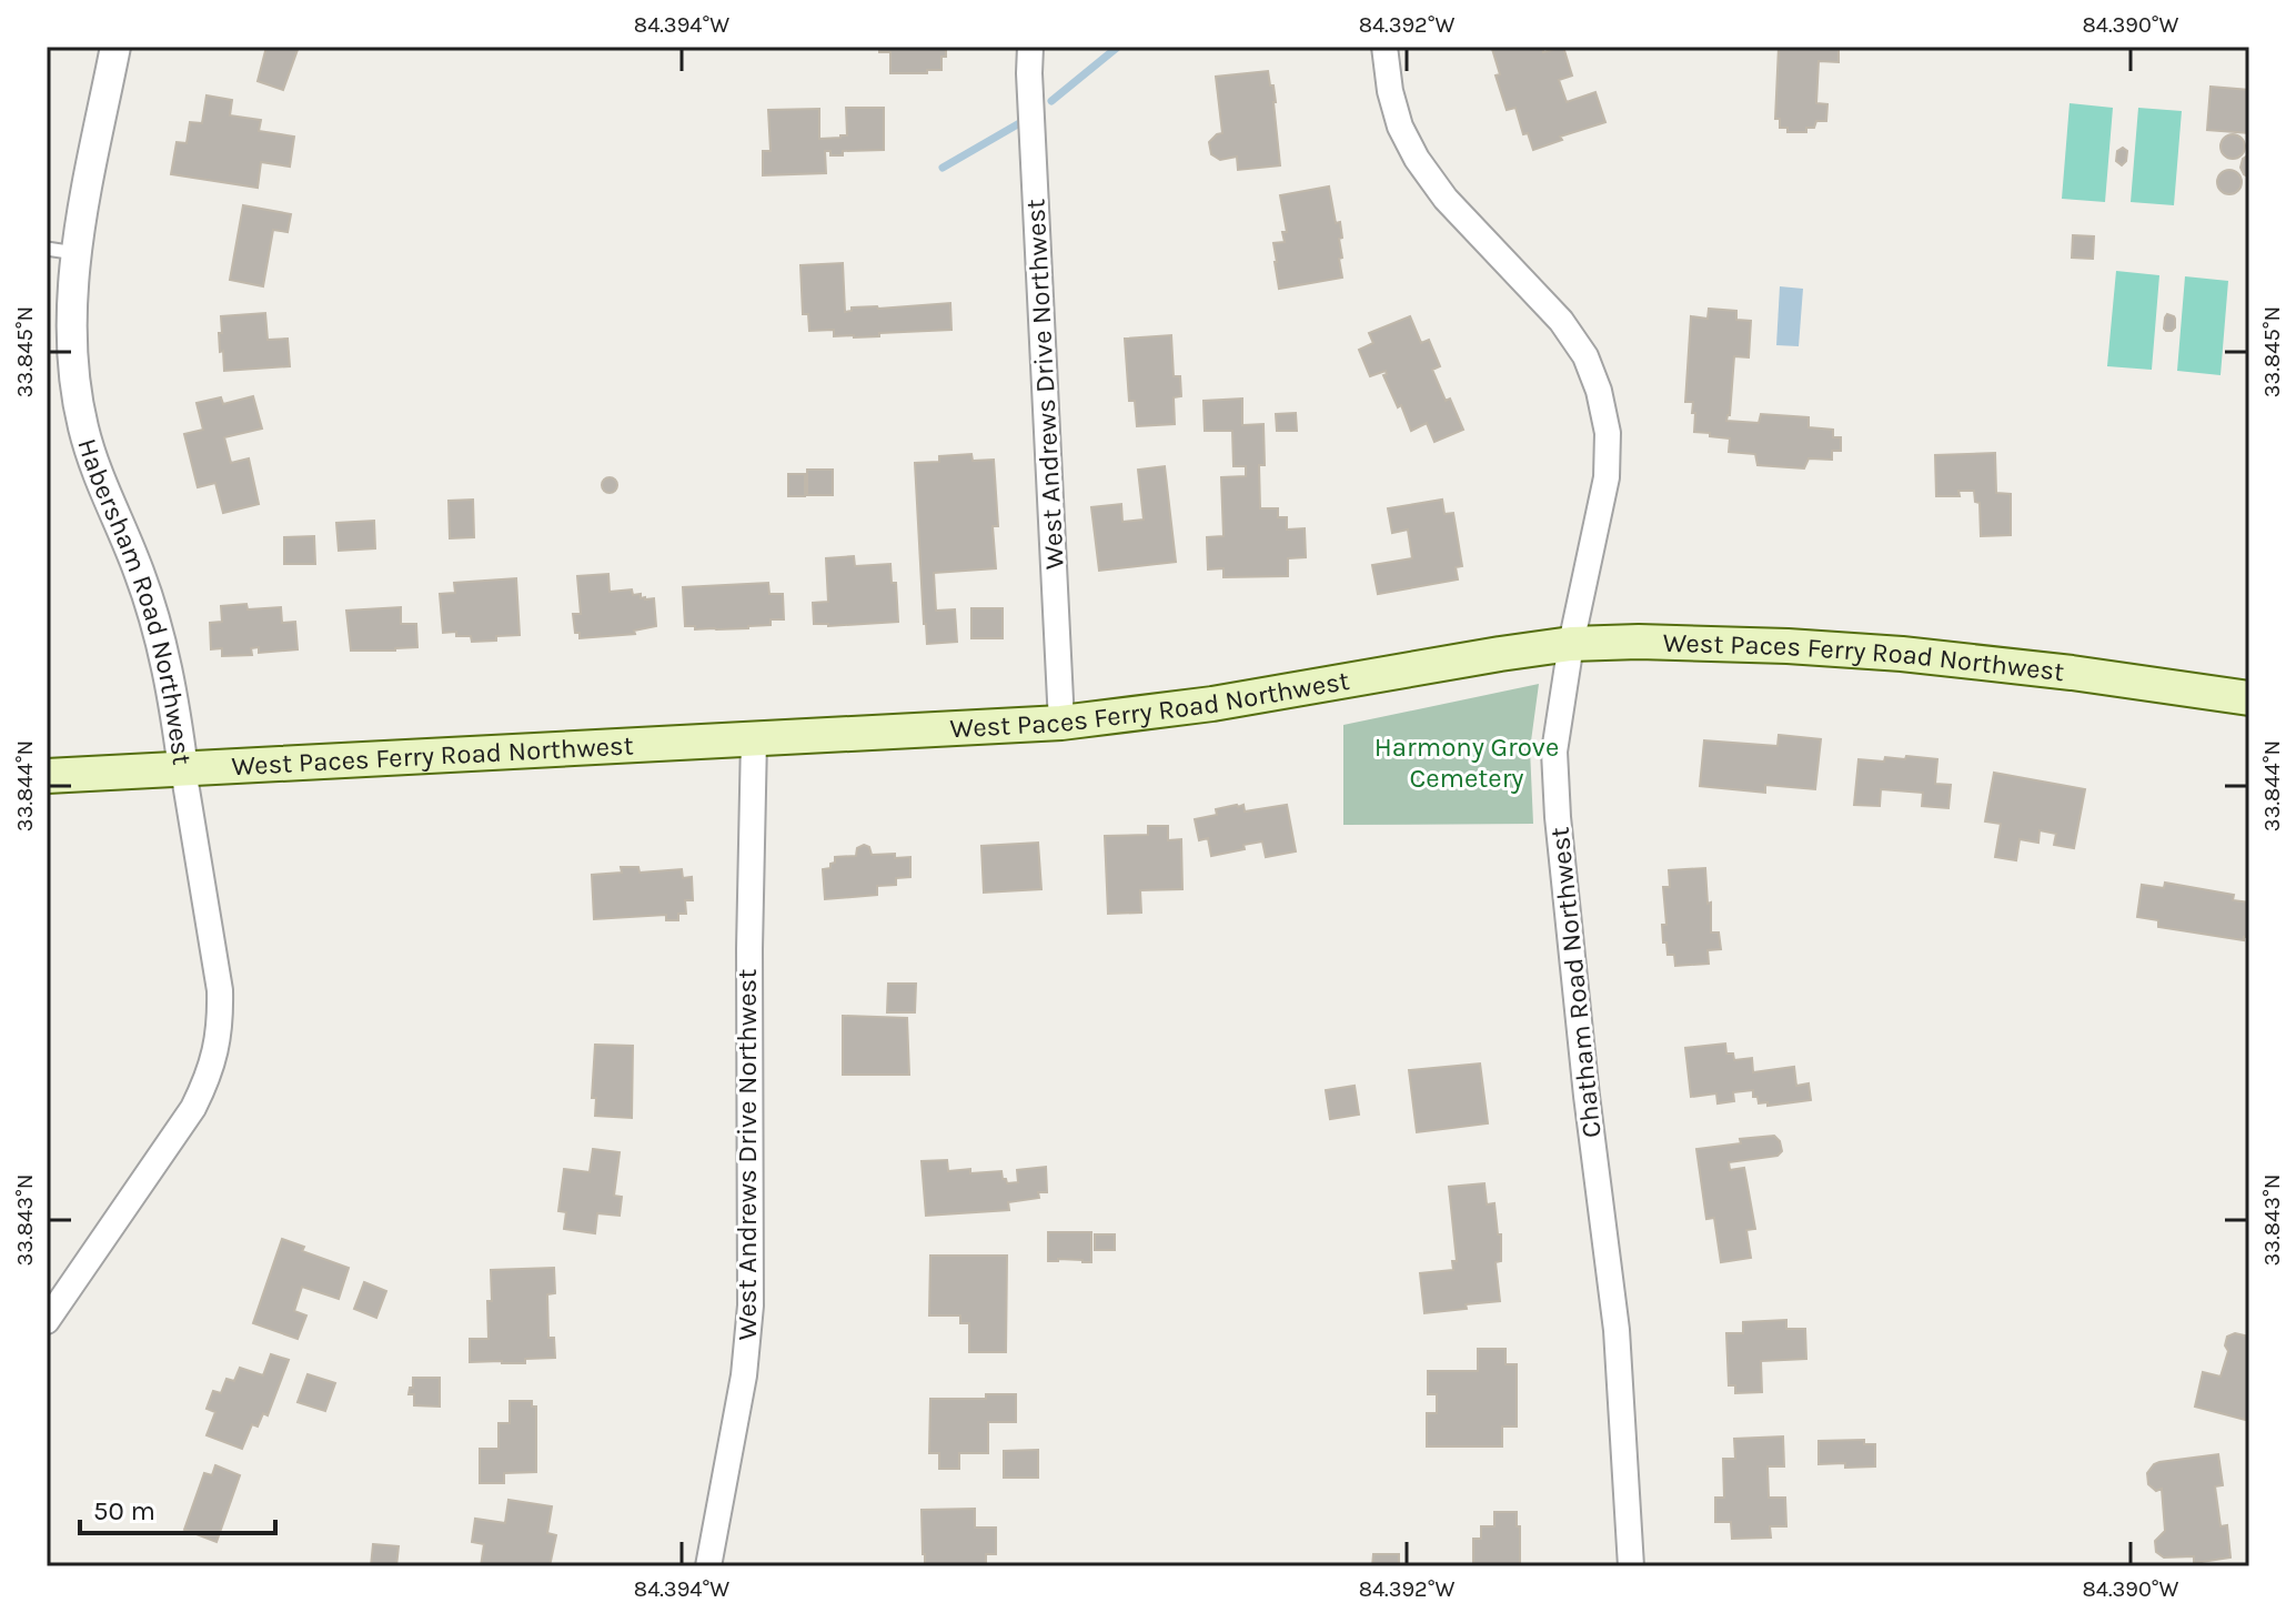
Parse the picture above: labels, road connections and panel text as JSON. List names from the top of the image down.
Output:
{
  "streets": {
    "main road": ["West Paces Ferry Road Northwest"],
    "street": ["West Andrews Drive Northwest", "Habersham Road Northwest", "Chatham Road Northwest"]
  },
  "crossings": [
    ["West Andrews Drive Northwest", "West Paces Ferry Road Northwest"],
    ["Habersham Road Northwest", "West Paces Ferry Road Northwest"],
    ["West Paces Ferry Road Northwest", "Chatham Road Northwest"]
  ],
  "parks": ["Harmony Grove Cemetery"],
  "scale_bar": "50 m",
  "coordinates": [
    "84.394°W",
    "84.392°W",
    "84.390°W",
    "33.845°N",
    "33.844°N",
    "33.843°N"
  ]
}
